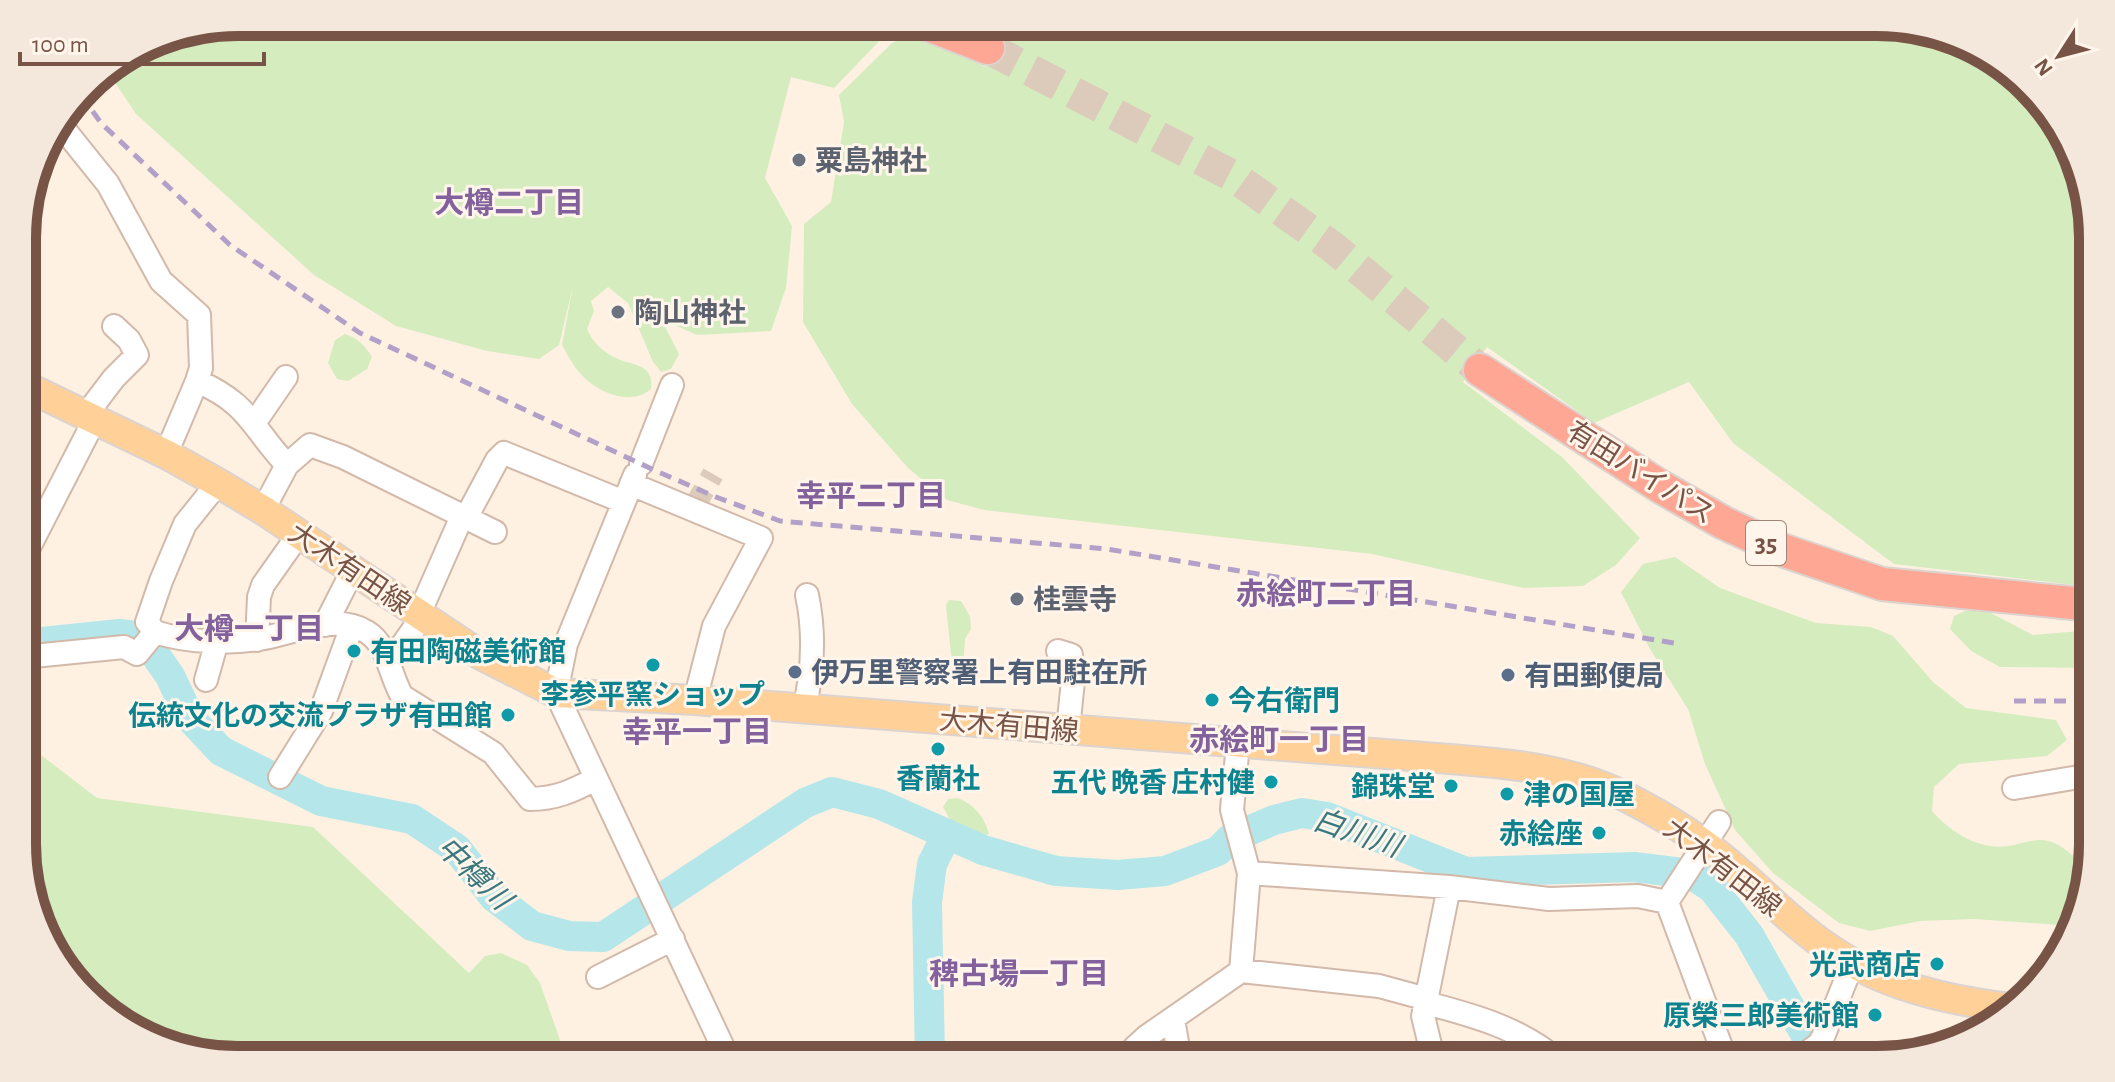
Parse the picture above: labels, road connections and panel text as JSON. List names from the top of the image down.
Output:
{
  "streets": {
    "highway": ["有田バイパス", "35"],
    "main road": ["大木有田線"]
  },
  "districts": [
    "大樽二丁目",
    "幸平二丁目",
    "赤絵町二丁目",
    "大樽一丁目",
    "幸平一丁目",
    "赤絵町一丁目",
    "稗古場一丁目"
  ],
  "water": ["白川川", "中樽川"],
  "places": [
    "粟島神社",
    "陶山神社",
    "桂雲寺",
    "有田陶磁美術館",
    "李参平窯ショップ",
    "伊万里警察署上有田駐在所",
    "有田郵便局",
    "今右衛門",
    "伝統文化の交流プラザ有田館",
    "香蘭社",
    "五代 晩香 庄村健",
    "錦珠堂",
    "津の国屋",
    "赤絵座",
    "光武商店",
    "原榮三郎美術館"
  ],
  "scale_bar": "100 m",
  "north": "bottom left"
}
